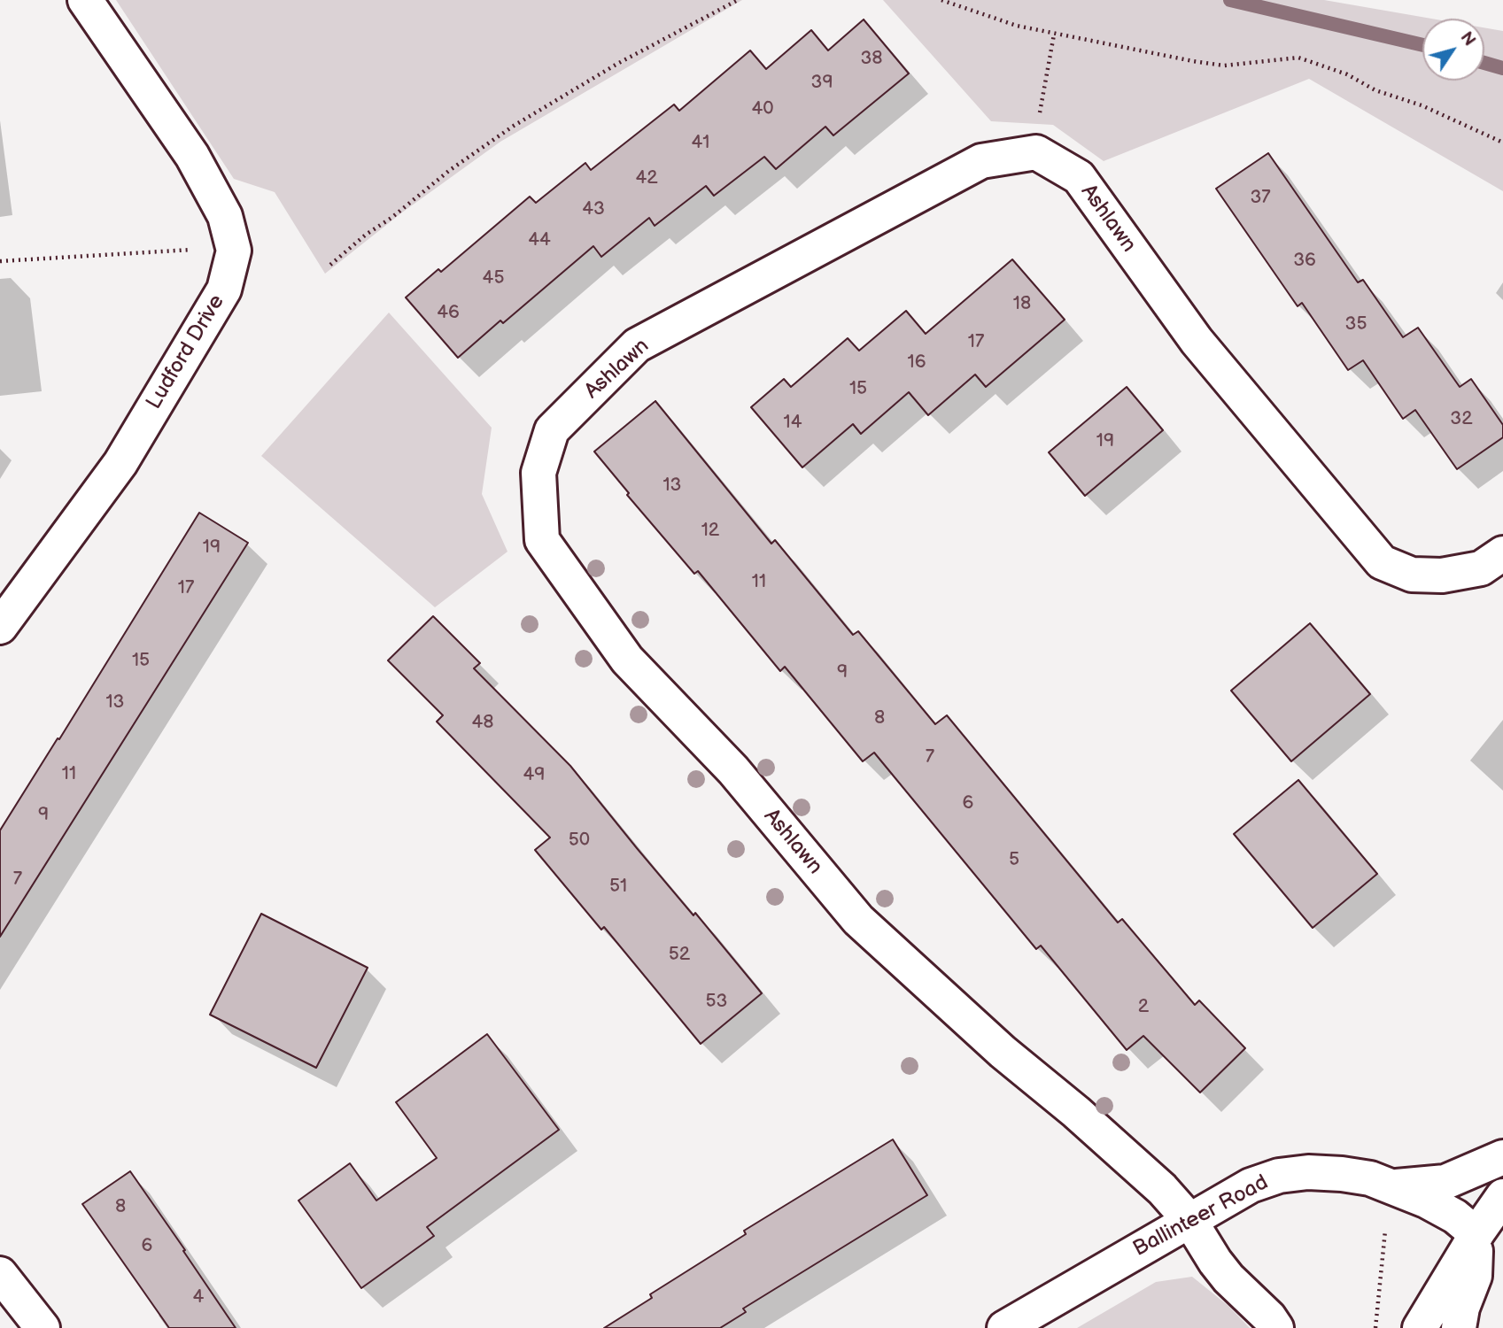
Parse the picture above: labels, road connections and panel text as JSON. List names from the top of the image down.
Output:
{
  "streets": {
    "street": ["Ashlawn", "Ludford Drive", "Ballinteer Road"]
  },
  "crossings": [
    ["Ashlawn", "Ballinteer Road"]
  ],
  "house_numbers": [
    "38",
    "39",
    "40",
    "41",
    "42",
    "37",
    "43",
    "44",
    "36",
    "45",
    "18",
    "46",
    "35",
    "17",
    "16",
    "15",
    "32",
    "14",
    "19",
    "13",
    "12",
    "19",
    "11",
    "17",
    "15",
    "9",
    "13",
    "8",
    "48",
    "7",
    "11",
    "49",
    "6",
    "9",
    "50",
    "5",
    "7",
    "51",
    "52",
    "53",
    "2",
    "8",
    "6",
    "4"
  ],
  "north": "top right"
}
